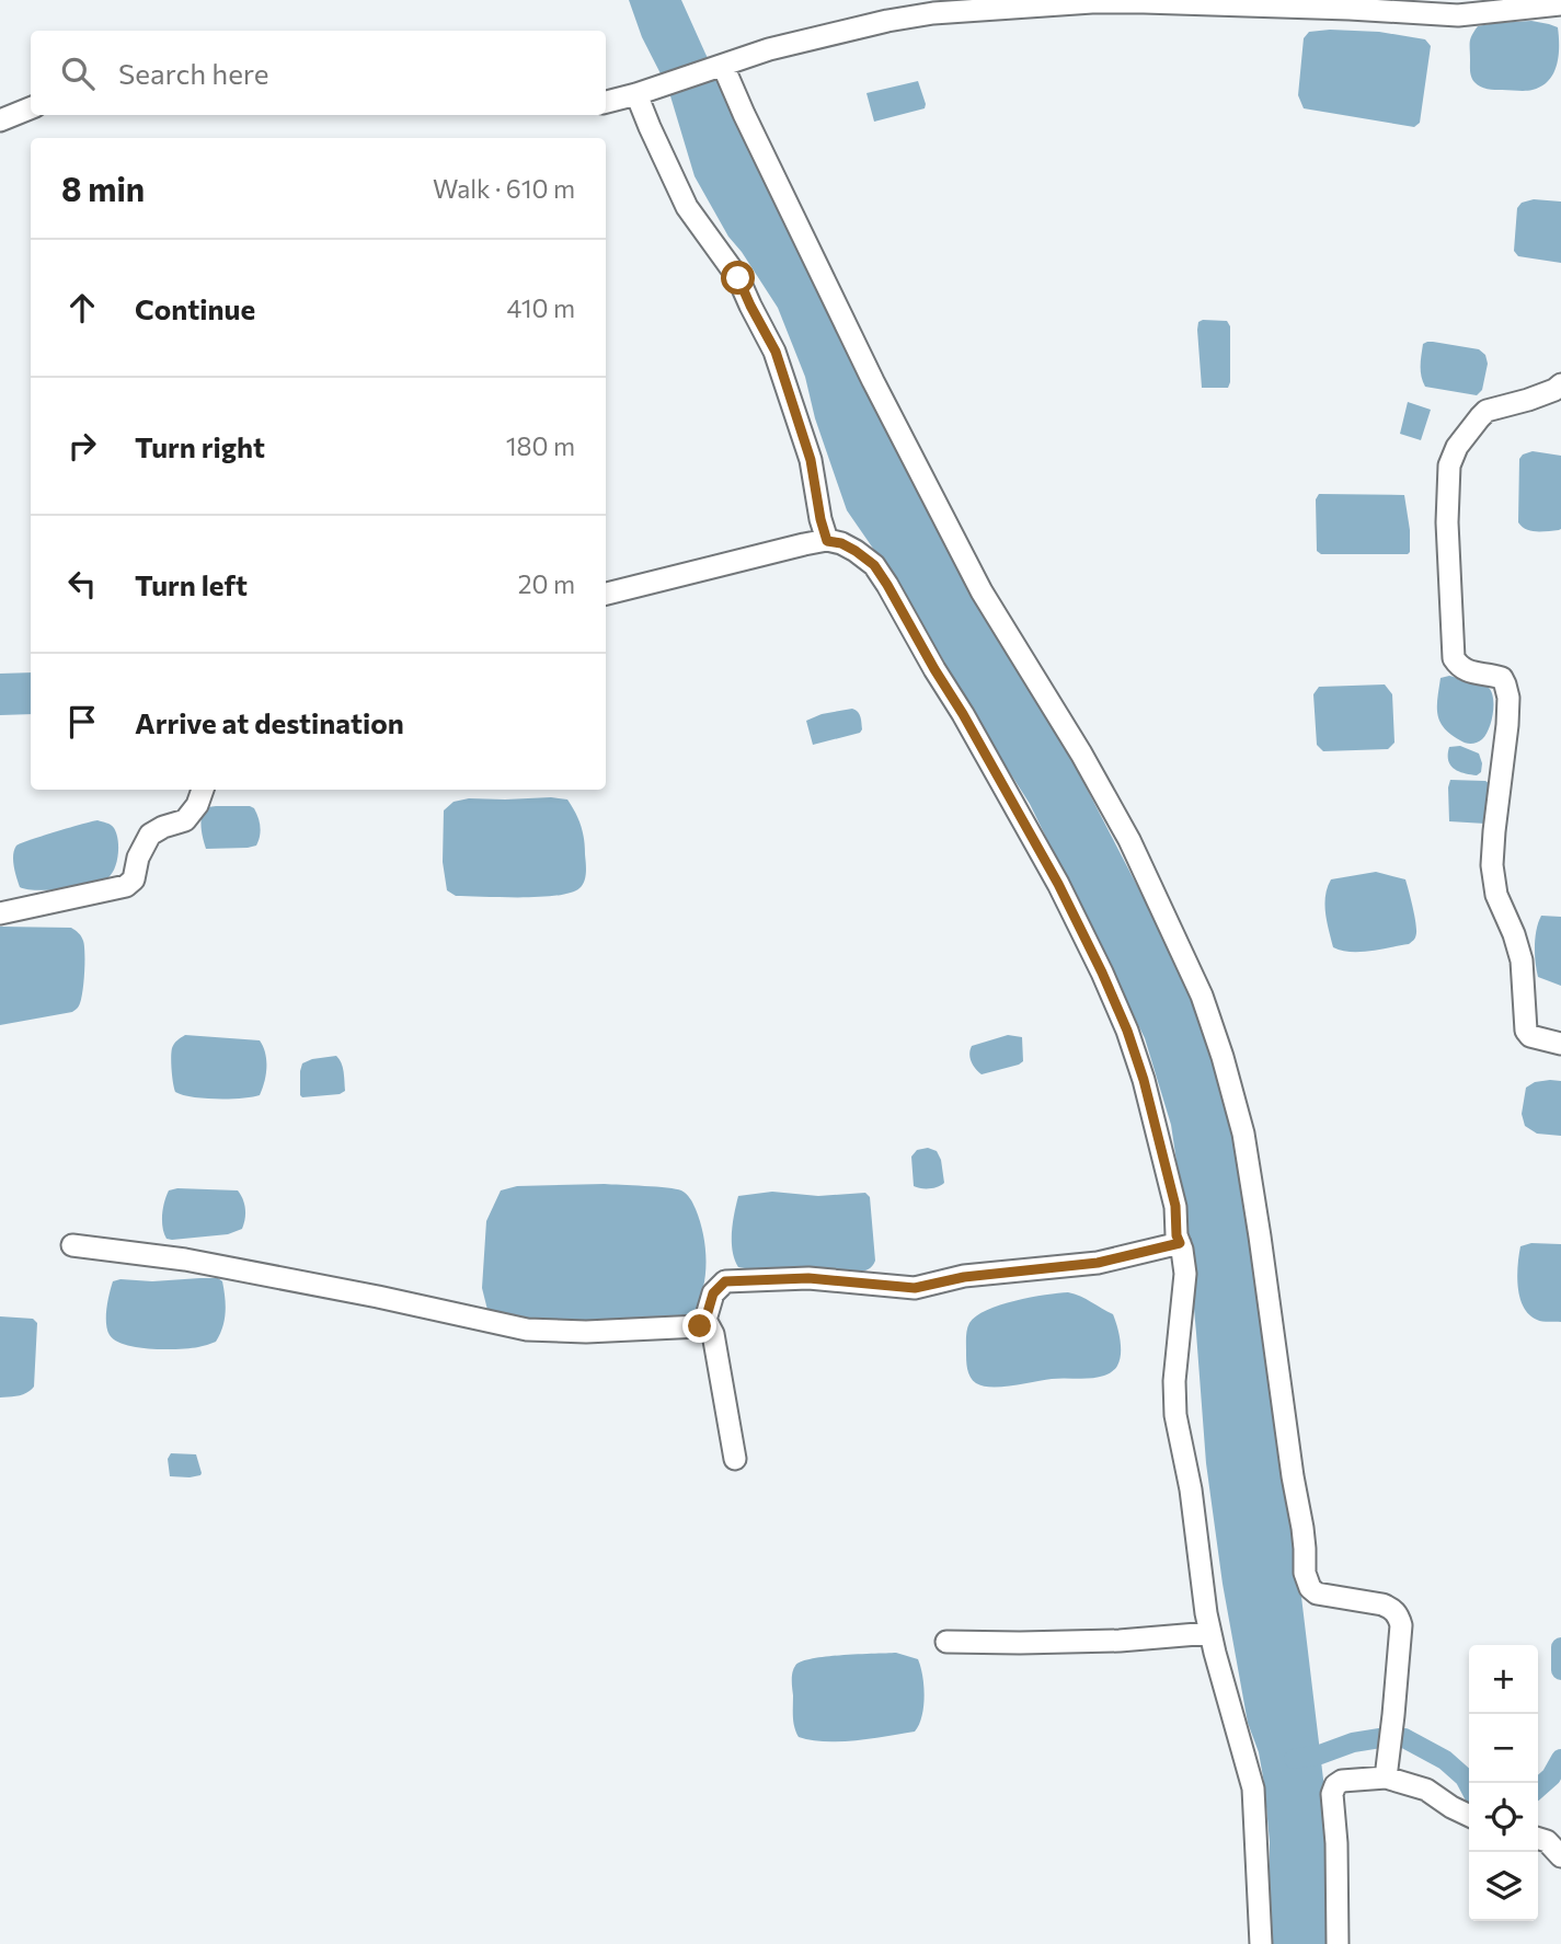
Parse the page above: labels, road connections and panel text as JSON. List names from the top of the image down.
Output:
{
  "page": {
    "search": "Search here",
    "heading": ["8 min", "Walk · 610 m"],
    "list": [
      ["Continue", "410 m"],
      ["Turn right", "180 m"],
      ["Turn left", "20 m"],
      "Arrive at destination"
    ],
    "map_buttons": ["+", "−"]
  }
}
